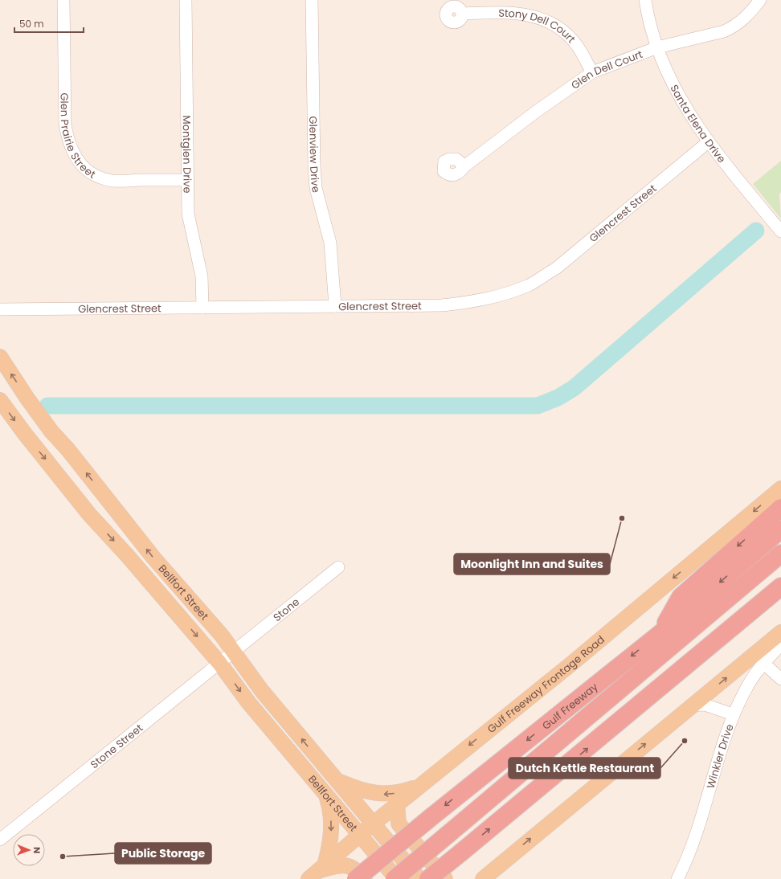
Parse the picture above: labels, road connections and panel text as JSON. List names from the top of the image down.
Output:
{
  "streets": {
    "highway": ["Gulf Freeway"],
    "main road": ["Bellfort Street", "Gulf Freeway Frontage Road"],
    "street": [
      "Stony Dell Court",
      "Glen Dell Court",
      "Santa Elena Drive",
      "Glen Prairie Street",
      "Montglen Drive",
      "Glenview Drive",
      "Glencrest Street",
      "Stone",
      "Stone Street",
      "Winkler Drive"
    ]
  },
  "crossings": [
    ["Stony Dell Court", "Glen Dell Court"],
    ["Glen Dell Court", "Santa Elena Drive"],
    ["Santa Elena Drive", "Glencrest Street"],
    ["Glen Prairie Street", "Montglen Drive"],
    ["Montglen Drive", "Glencrest Street"],
    ["Glenview Drive", "Glencrest Street"],
    ["Bellfort Street", "Stone"],
    ["Bellfort Street", "Gulf Freeway Frontage Road"],
    ["Bellfort Street", "Stone Street"],
    ["Stone", "Stone Street"]
  ],
  "places": ["Moonlight Inn and Suites", "Dutch Kettle Restaurant", "Public Storage"],
  "scale_bar": "50 m",
  "north": "right"
}
